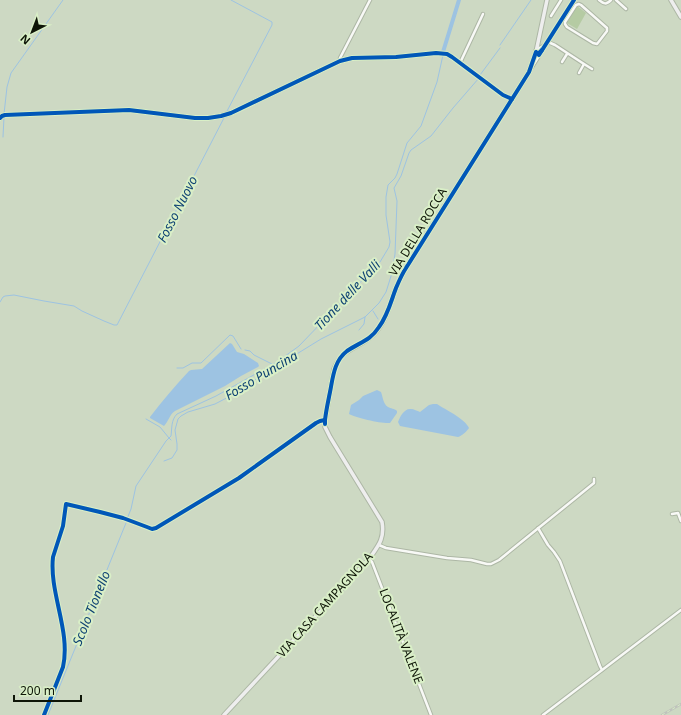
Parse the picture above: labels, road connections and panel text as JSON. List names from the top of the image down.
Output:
{
  "streets": {
    "street": ["VIA DELLA ROCCA", "VIA CASA CAMPAGNOLA", "LOCALITÀ VALENE"]
  },
  "crossings": [
    ["VIA DELLA ROCCA", "VIA CASA CAMPAGNOLA"],
    ["VIA CASA CAMPAGNOLA", "LOCALITÀ VALENE"]
  ],
  "water": [
    "Fosso Nuovo",
    "Tione delle Valli",
    "Fosso Puncina",
    "Scolo Tionello"
  ],
  "scale_bar": "200 m",
  "north": "bottom left"
}
